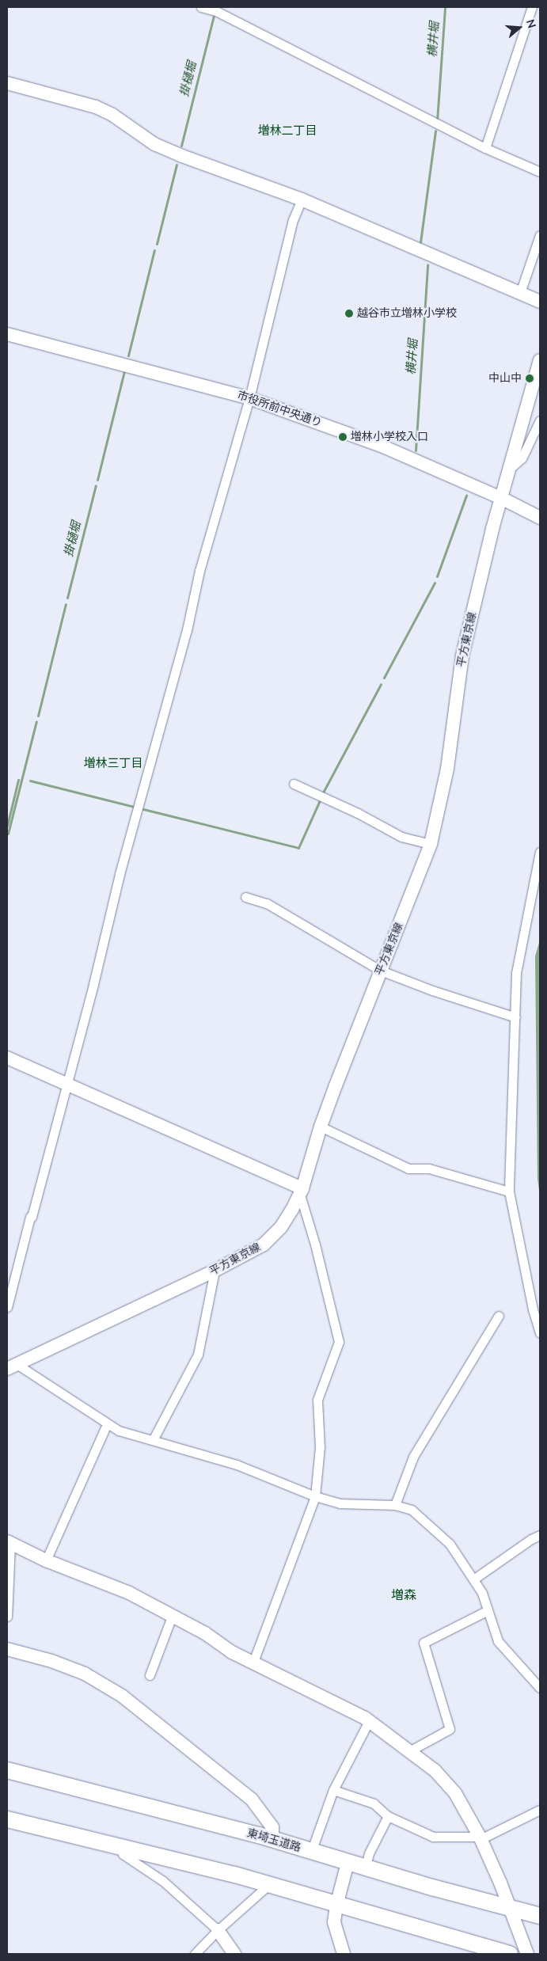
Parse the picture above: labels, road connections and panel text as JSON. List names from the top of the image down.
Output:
{
  "streets": {
    "highway": ["東埼玉道路"],
    "street": ["市役所前中央通り", "平方東京線"]
  },
  "crossings": [
    ["市役所前中央通り", "平方東京線"]
  ],
  "districts": ["増林二丁目", "増林三丁目", "増森"],
  "water": ["横井堀", "掛樋堀"],
  "places": ["越谷市立増林小学校", "中山中", "増林小学校入口"],
  "north": "right"
}
